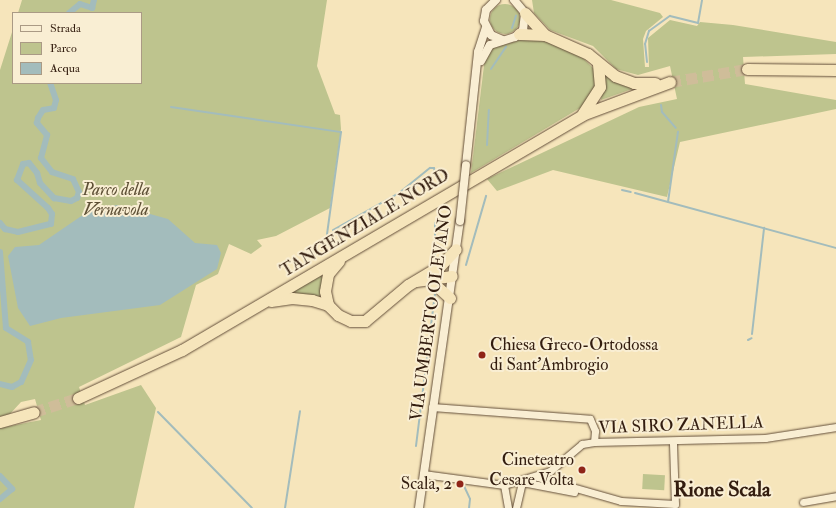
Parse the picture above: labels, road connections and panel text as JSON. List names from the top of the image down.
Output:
{
  "streets": {
    "highway": ["TANGENZIALE NORD"],
    "street": ["VIA UMBERTO OLEVANO", "VIA SIRO ZANELLA"]
  },
  "crossings": [
    ["VIA UMBERTO OLEVANO", "VIA SIRO ZANELLA"]
  ],
  "districts": ["Rione Scala"],
  "parks": ["Parco della Vernavola"],
  "places": ["Chiesa Greco-Ortodossa di Sant’Ambrogio", "Cineteatro Cesare Volta", "Scala, 2"],
  "legend": ["Strada", "Parco", "Acqua"]
}
